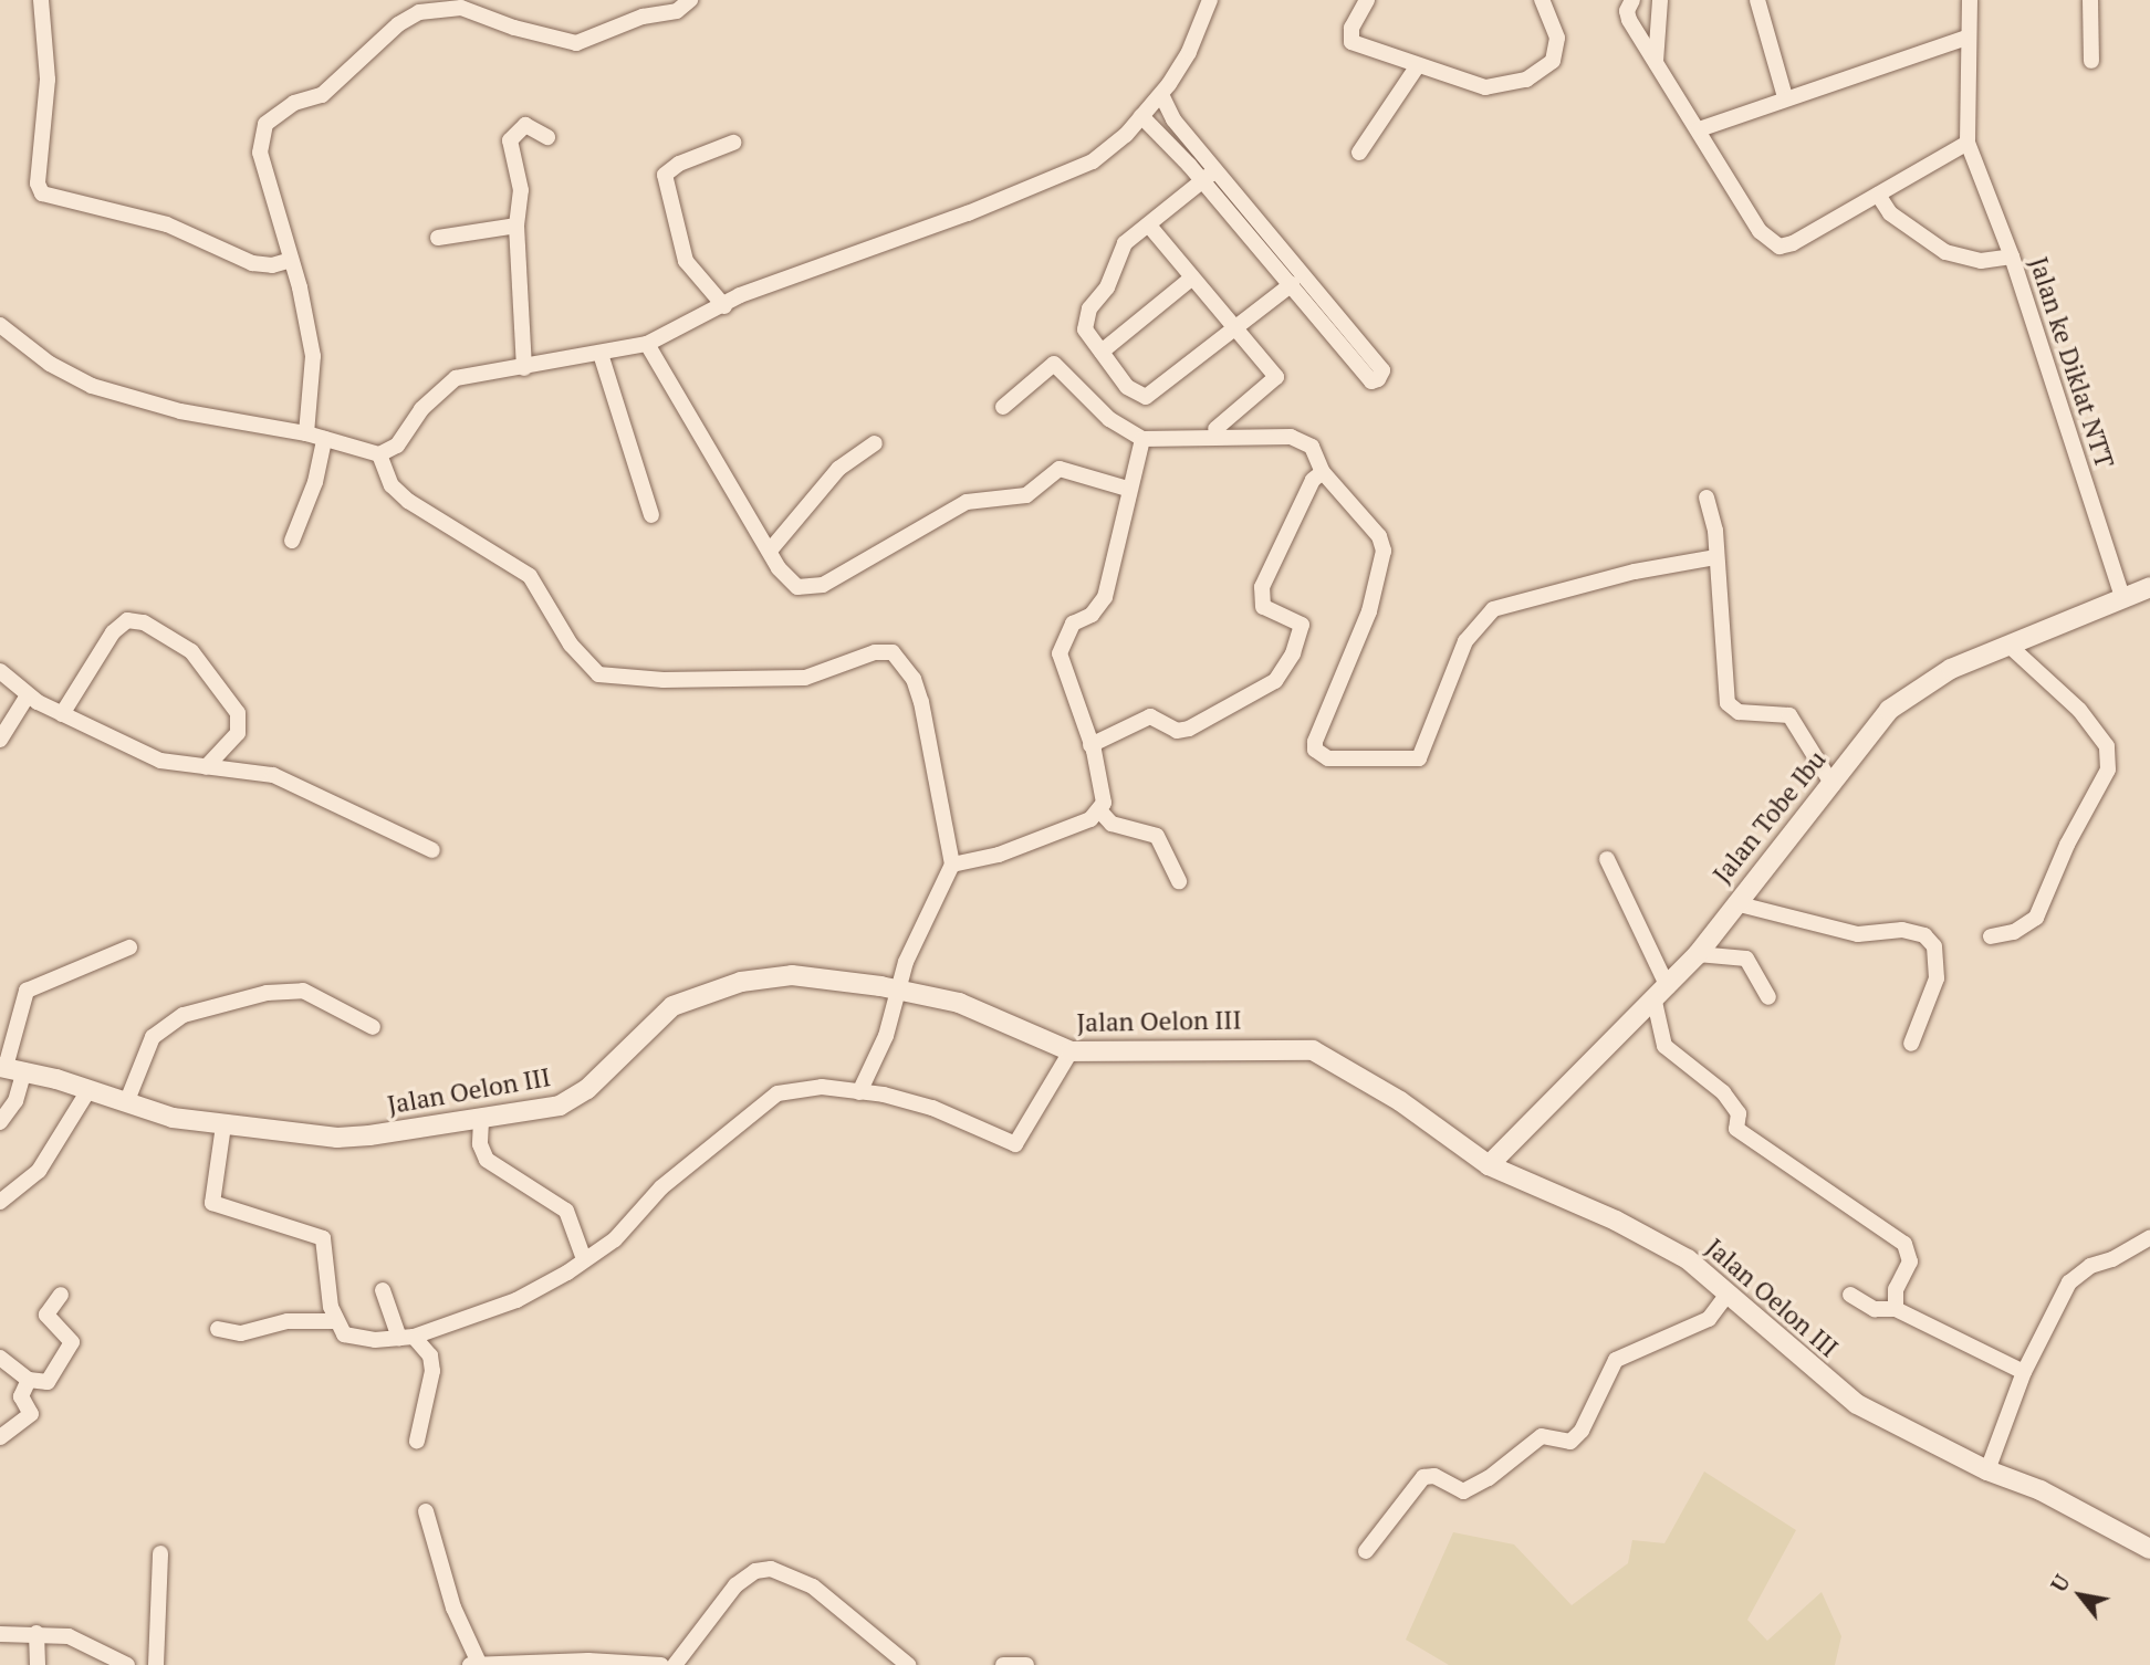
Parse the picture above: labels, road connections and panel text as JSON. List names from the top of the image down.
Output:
{
  "streets": {
    "street": ["Jalan ke Diklat NTT", "Jalan Tobe Ibu", "Jalan Oelon III"]
  },
  "crossings": [
    ["Jalan ke Diklat NTT", "Jalan Tobe Ibu"],
    ["Jalan Tobe Ibu", "Jalan Oelon III"]
  ],
  "north": "top left"
}
